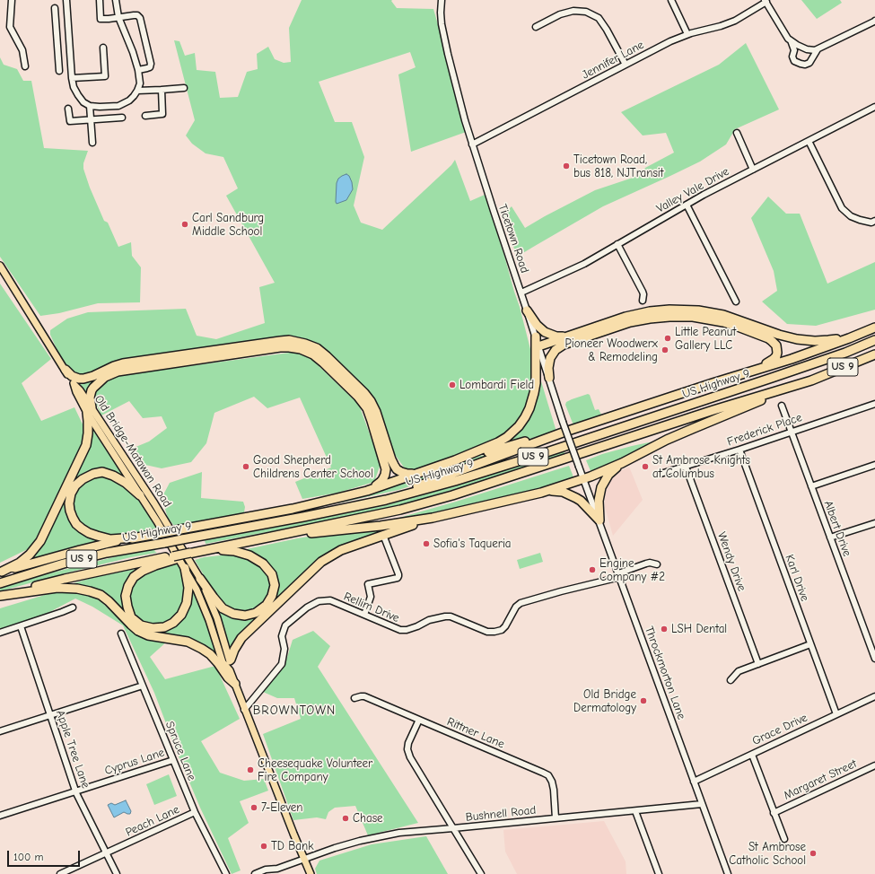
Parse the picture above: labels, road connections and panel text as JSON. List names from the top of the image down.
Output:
{
  "streets": {
    "highway": ["US 9", "US Highway 9"],
    "main road": ["Old Bridge-Matawan Road"],
    "street": [
      "Jennifer Lane",
      "Valley Vale Drive",
      "Ticetown Road",
      "Frederick Place",
      "Albert Drive",
      "Wendy Drive",
      "Karl Drive",
      "Rellim Drive",
      "Throckmorton Lane",
      "Grace Drive",
      "Rittner Lane",
      "Apple Tree Lane",
      "Spruce Lane",
      "Cyprus Lane",
      "Margaret Street",
      "Bushnell Road",
      "Peach Lane"
    ]
  },
  "crossings": [
    ["Jennifer Lane", "Ticetown Road"],
    ["Valley Vale Drive", "Ticetown Road"],
    ["Ticetown Road", "Throckmorton Lane"],
    ["Frederick Place", "Albert Drive"],
    ["Frederick Place", "Wendy Drive"],
    ["Frederick Place", "Karl Drive"],
    ["Old Bridge-Matawan Road", "Rellim Drive"],
    ["Old Bridge-Matawan Road", "Bushnell Road"],
    ["Karl Drive", "Grace Drive"],
    ["Rellim Drive", "Throckmorton Lane"],
    ["Throckmorton Lane", "Grace Drive"],
    ["Throckmorton Lane", "Bushnell Road"],
    ["Rittner Lane", "Bushnell Road"],
    ["Apple Tree Lane", "Cyprus Lane"],
    ["Apple Tree Lane", "Peach Lane"],
    ["Spruce Lane", "Cyprus Lane"],
    ["Spruce Lane", "Peach Lane"]
  ],
  "districts": ["BROWNTOWN"],
  "places": [
    "Ticetown Road, bus 818, NJTransit",
    "Carl Sandburg Middle School",
    "Little Peanut Gallery LLC",
    "Pioneer Woodwerx & Remodeling",
    "Lombardi Field",
    "Good Shepherd Childrens Center School",
    "St Ambrose Knights at Columbus",
    "Sofia's Taqueria",
    "Engine Company #2",
    "LSH Dental",
    "Old Bridge Dermatology",
    "Cheesequake Volunteer Fire Company",
    "7-Eleven",
    "Chase",
    "TD Bank",
    "St Ambrose Catholic School"
  ],
  "scale_bar": "100 m"
}
